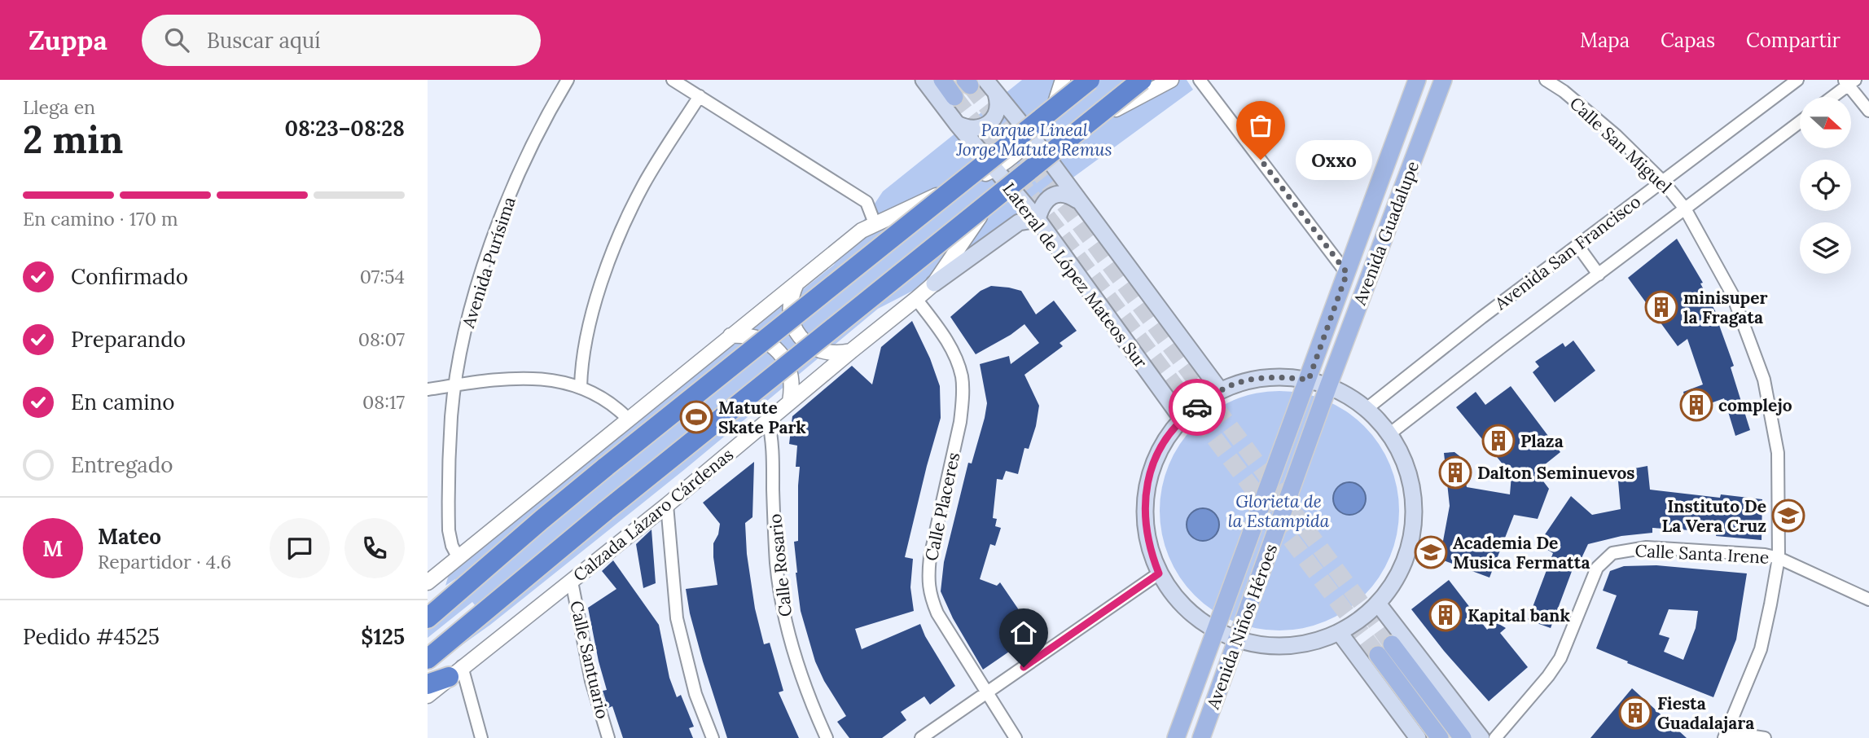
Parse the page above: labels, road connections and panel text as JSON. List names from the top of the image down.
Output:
{
  "streets": {
    "highway": ["Calzada Lázaro Cárdenas"],
    "main road": ["Avenida Guadalupe", "Lateral de López Mateos Sur", "Avenida Niños Héroes"],
    "street": [
      "Calle San Miguel",
      "Avenida San Francisco",
      "Avenida Purísima",
      "Calle Placeres",
      "Calle Santa Irene",
      "Calle Rosario",
      "Calle Santuario"
    ]
  },
  "crossings": [
    ["Calle San Miguel", "Avenida San Francisco"],
    ["Calle San Miguel", "Calle Santa Irene"],
    ["Avenida Guadalupe", "Avenida Niños Héroes"],
    ["Avenida Purísima", "Calzada Lázaro Cárdenas"],
    ["Lateral de López Mateos Sur", "Calzada Lázaro Cárdenas"],
    ["Calle Placeres", "Calzada Lázaro Cárdenas"],
    ["Calzada Lázaro Cárdenas", "Calle Rosario"],
    ["Calzada Lázaro Cárdenas", "Calle Santuario"]
  ],
  "parks": ["Parque Lineal Jorge Matute Remus", "Glorieta de la Estampida"],
  "places": {
    "other": ["Oxxo"],
    "building": [
      "minisuper la Fragata",
      "complejo",
      "Plaza",
      "Dalton Seminuevos",
      "Kapital bank",
      "Fiesta Guadalajara"
    ],
    "sports": ["Matute Skate Park"],
    "school or university": ["Instituto De La Vera Cruz", "Academia De Musica Fermatta"]
  },
  "north": "right",
  "page": {
    "header": "Zuppa",
    "search": "Buscar aquí",
    "nav": ["Mapa", "Capas", "Compartir"],
    "heading": ["2 min", "Llega en", "08:23–08:28"],
    "panel": [
      "Mateo",
      "Repartidor · 4.6",
      "Pedido #4525",
      "$125"
    ],
    "bubble": "Oxxo",
    "bar": "En camino · 170 m",
    "list": [
      ["Confirmado", "07:54"],
      ["Preparando", "08:07"],
      ["En camino", "08:17"],
      "Entregado"
    ],
    "round": "M"
  }
}
